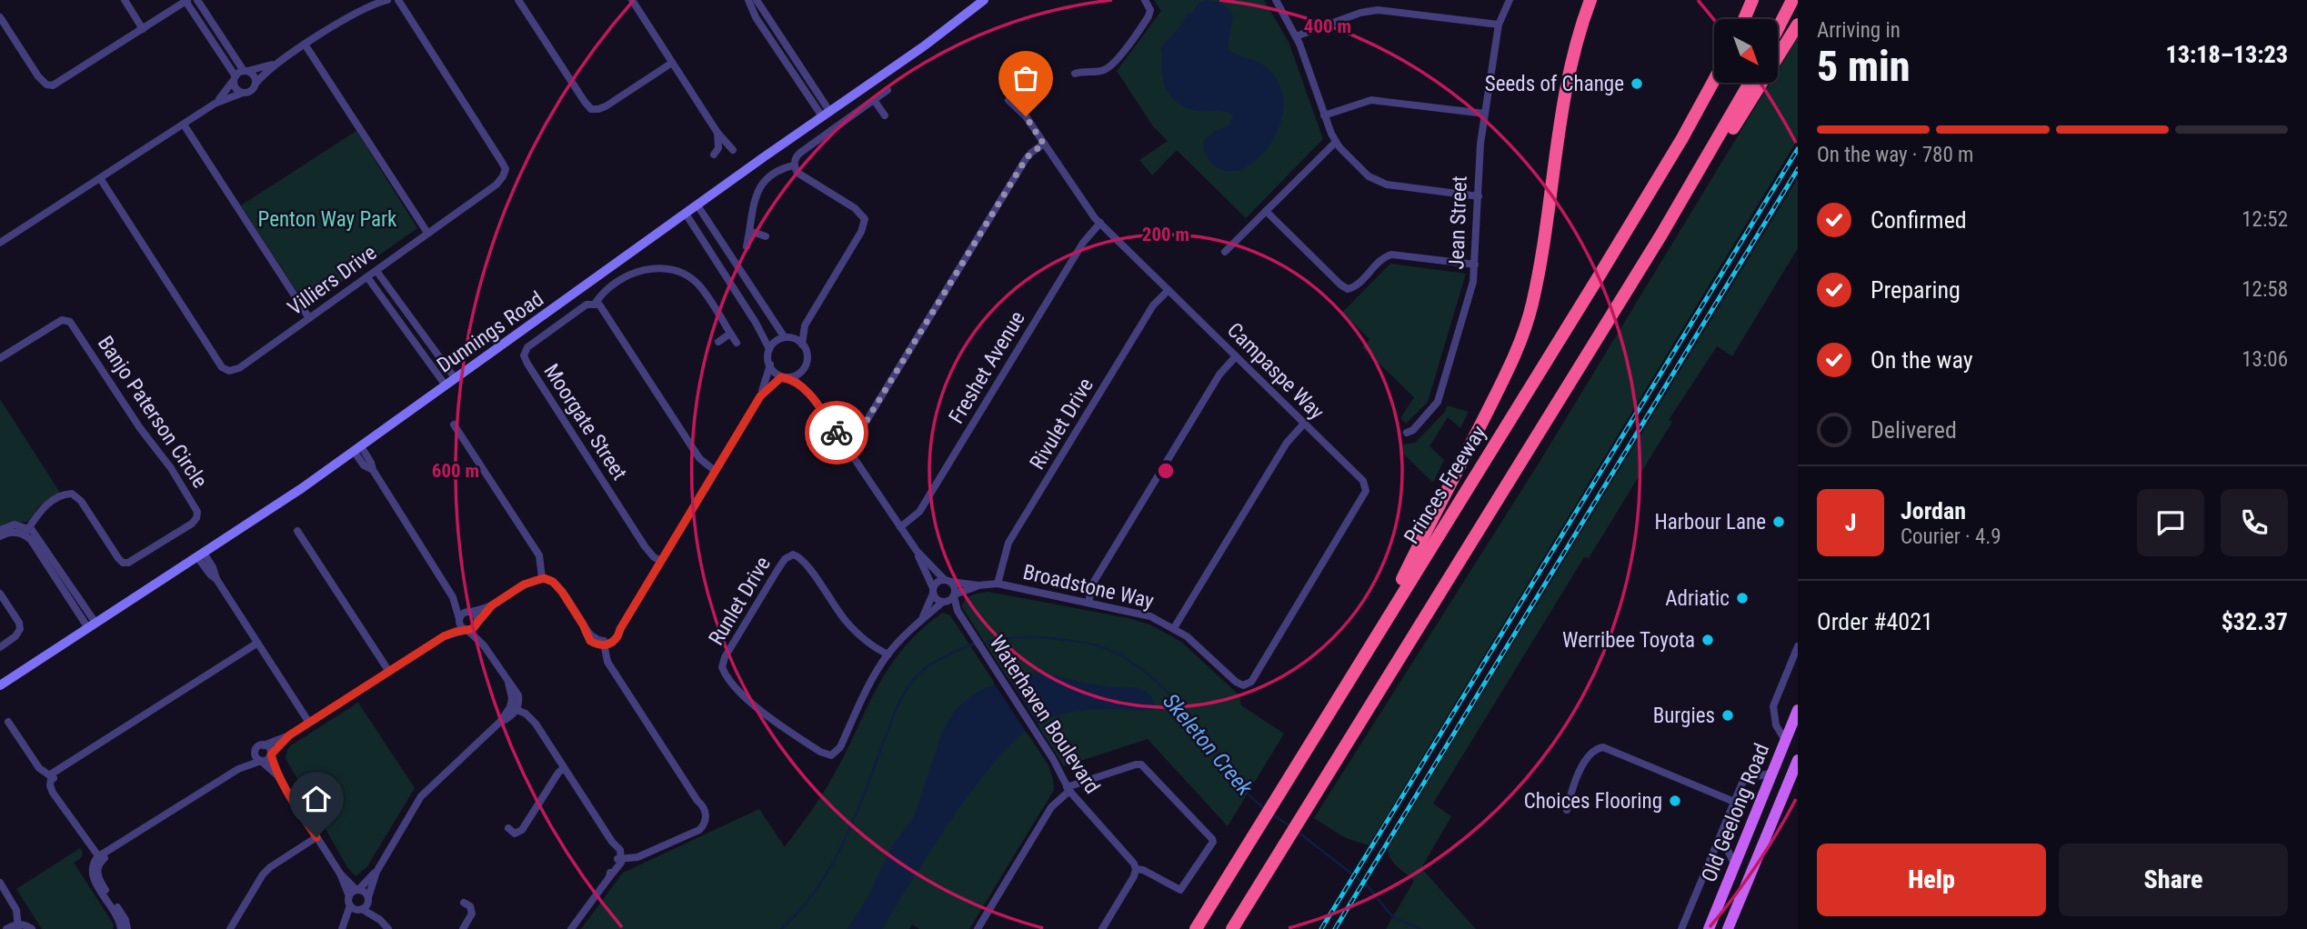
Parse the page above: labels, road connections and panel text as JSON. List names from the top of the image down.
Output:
{
  "streets": {
    "highway": ["Princes Freeway"],
    "main road": ["Old Geelong Road"],
    "street": [
      "Jean Street",
      "Villiers Drive",
      "Dunnings Road",
      "Freshet Avenue",
      "Campaspe Way",
      "Banjo Paterson Circle",
      "Moorgate Street",
      "Rivulet Drive",
      "Broadstone Way",
      "Runlet Drive",
      "Waterhaven Boulevard"
    ]
  },
  "crossings": [
    ["Freshet Avenue", "Campaspe Way"],
    ["Campaspe Way", "Rivulet Drive"],
    ["Campaspe Way", "Broadstone Way"],
    ["Rivulet Drive", "Broadstone Way"],
    ["Broadstone Way", "Waterhaven Boulevard"]
  ],
  "water": ["Skeleton Creek"],
  "parks": ["Penton Way Park"],
  "places": [
    "Seeds of Change",
    "Harbour Lane",
    "Adriatic",
    "Werribee Toyota",
    "Burgies",
    "Choices Flooring"
  ],
  "north": "bottom right",
  "page": {
    "heading": ["5 min", "Arriving in", "13:18–13:23"],
    "panel": [
      "Jordan",
      "Courier · 4.9",
      "Order #4021",
      "$32.37"
    ],
    "bar": "On the way · 780 m",
    "list": [
      ["Confirmed", "12:52"],
      ["Preparing", "12:58"],
      ["On the way", "13:06"],
      "Delivered"
    ],
    "round": "J",
    "buttons": ["Help", "Share"]
  },
  "rings": ["400 m", "200 m", "600 m"]
}
